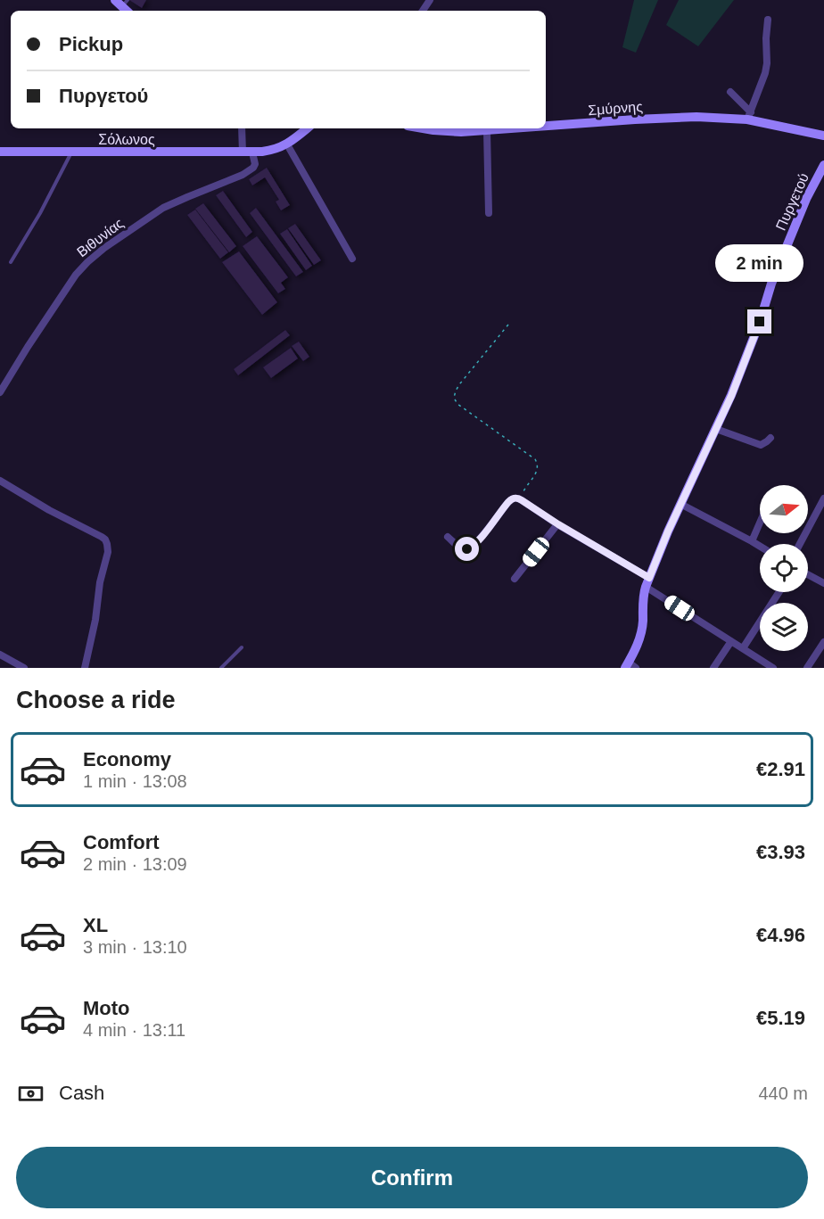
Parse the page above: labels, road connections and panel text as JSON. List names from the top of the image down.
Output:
{
  "streets": {
    "street": [
      "Σμύρνης",
      "Σόλωνος",
      "Πυργετού",
      "Βιθυνίας"
    ]
  },
  "crossings": [
    ["Σόλωνος", "Βιθυνίας"]
  ],
  "north": "right",
  "page": {
    "banner": ["Pickup", "Πυργετού"],
    "bubble": "2 min",
    "heading": "Choose a ride",
    "list": [
      {
        "name": "Economy",
        "note": "1 min · 13:08",
        "value": "€2.91"
      },
      {
        "name": "Comfort",
        "note": "2 min · 13:09",
        "value": "€3.93"
      },
      {
        "name": "XL",
        "note": "3 min · 13:10",
        "value": "€4.96"
      },
      {
        "name": "Moto",
        "note": "4 min · 13:11",
        "value": "€5.19"
      }
    ],
    "pay": ["Cash", "440 m"],
    "buttons": "Confirm"
  }
}
